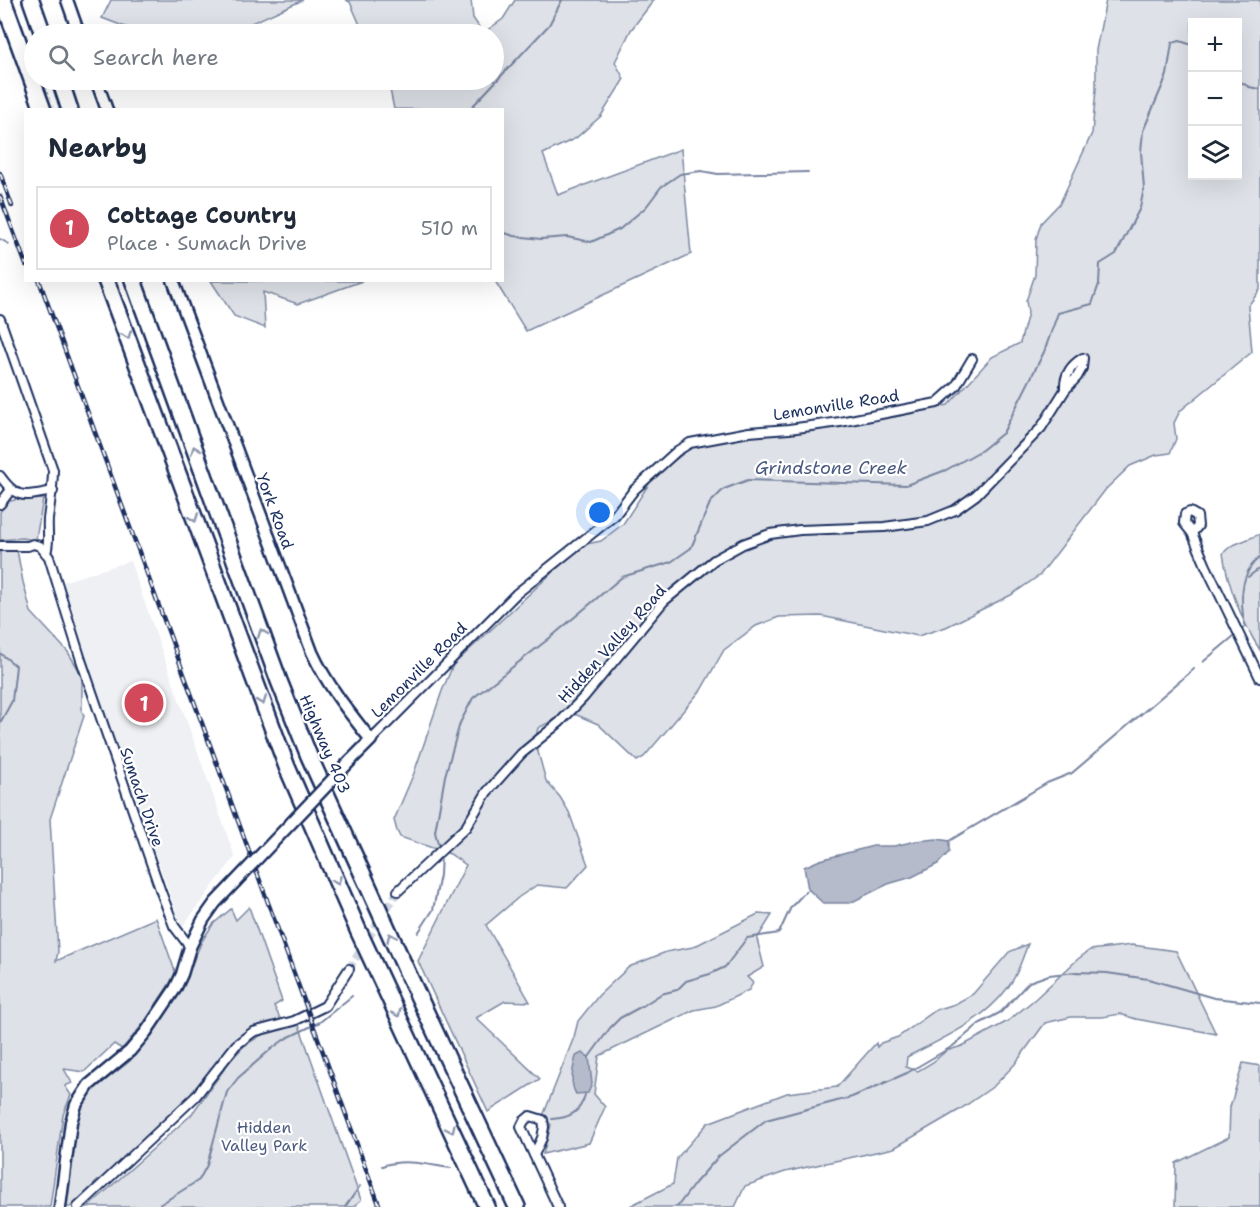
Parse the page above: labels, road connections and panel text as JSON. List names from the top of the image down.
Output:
{
  "streets": {
    "highway": ["Highway 403"],
    "street": [
      "Lemonville Road",
      "York Road",
      "Hidden Valley Road",
      "Sumach Drive"
    ]
  },
  "crossings": [
    ["Lemonville Road", "York Road"],
    ["Lemonville Road", "Sumach Drive"]
  ],
  "water": ["Grindstone Creek"],
  "parks": ["Hidden Valley Park"],
  "page": {
    "map_buttons": ["+", "−"],
    "search": "Search here",
    "heading": "Nearby",
    "list": [
      {
        "mark": "1",
        "name": "Cottage Country",
        "note": "Place · Sumach Drive",
        "value": "510 m"
      }
    ],
    "pins": "1"
  }
}
